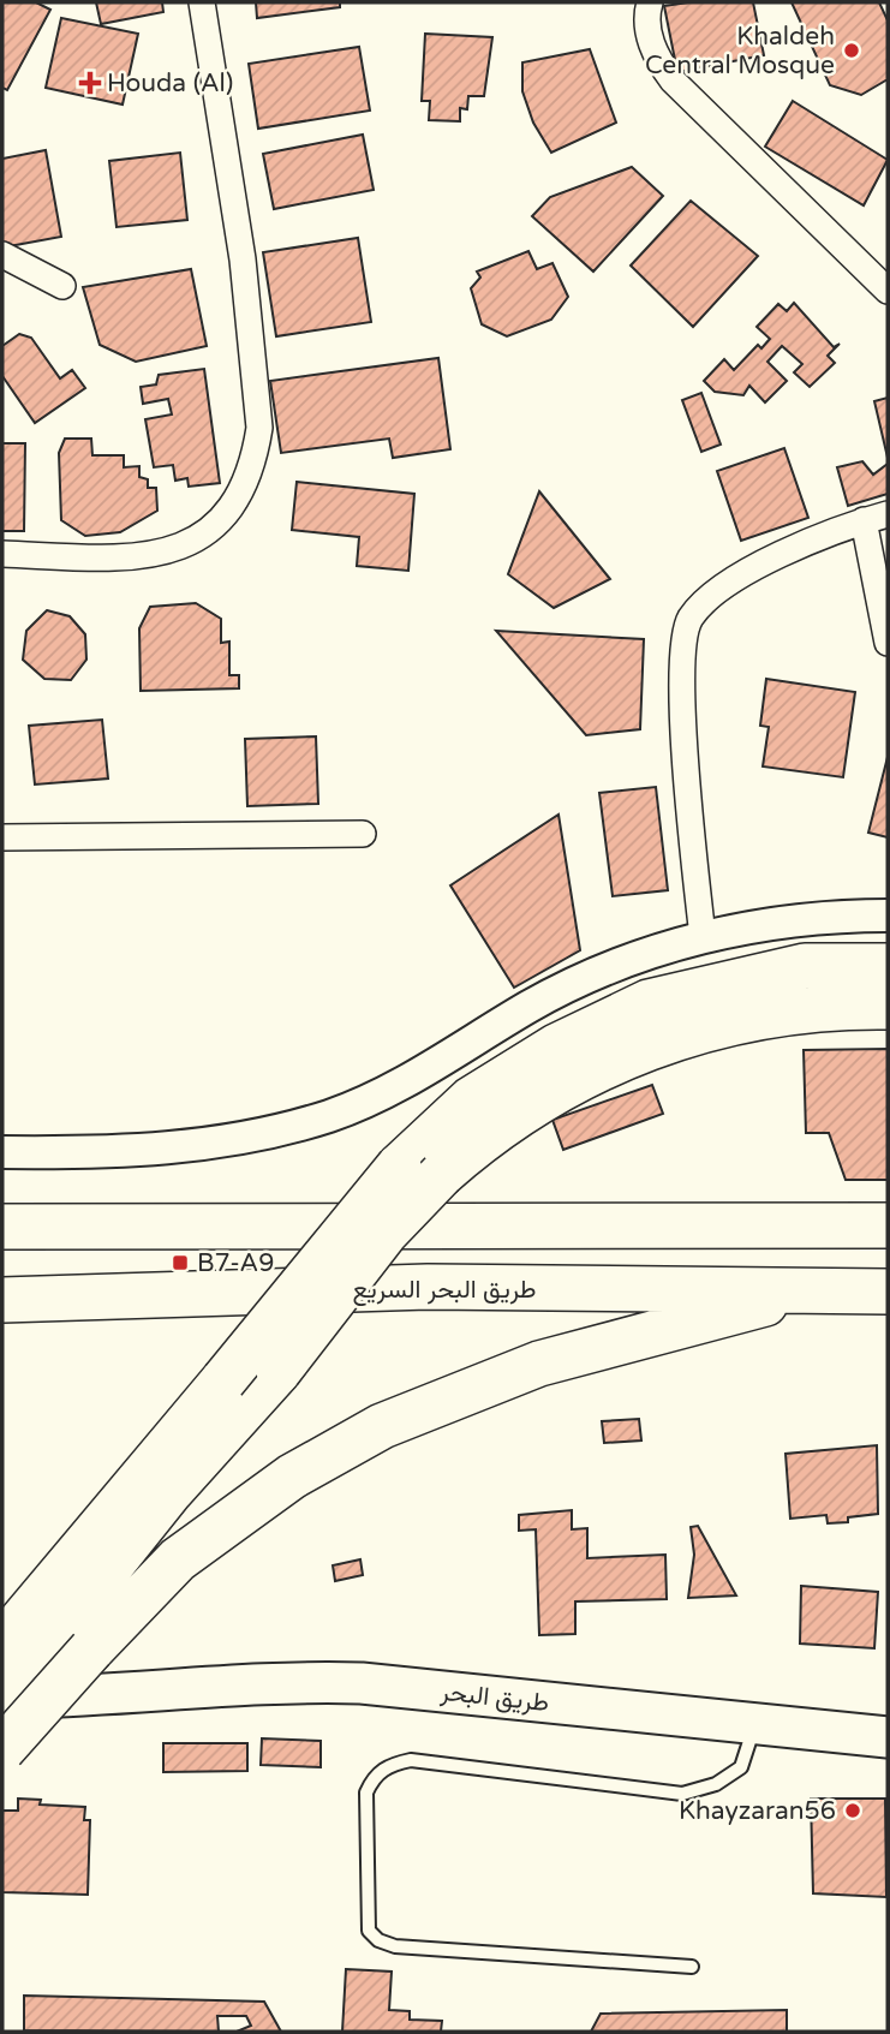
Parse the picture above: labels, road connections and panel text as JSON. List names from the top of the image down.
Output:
{
  "streets": {
    "highway": ["طريق البحر السريع", "طريق البحر"]
  },
  "places": {
    "other": ["Khaldeh Central Mosque", "Khayzaran56"],
    "health": ["Houda (Al)"],
    "transit": ["B7-A9"]
  }
}
